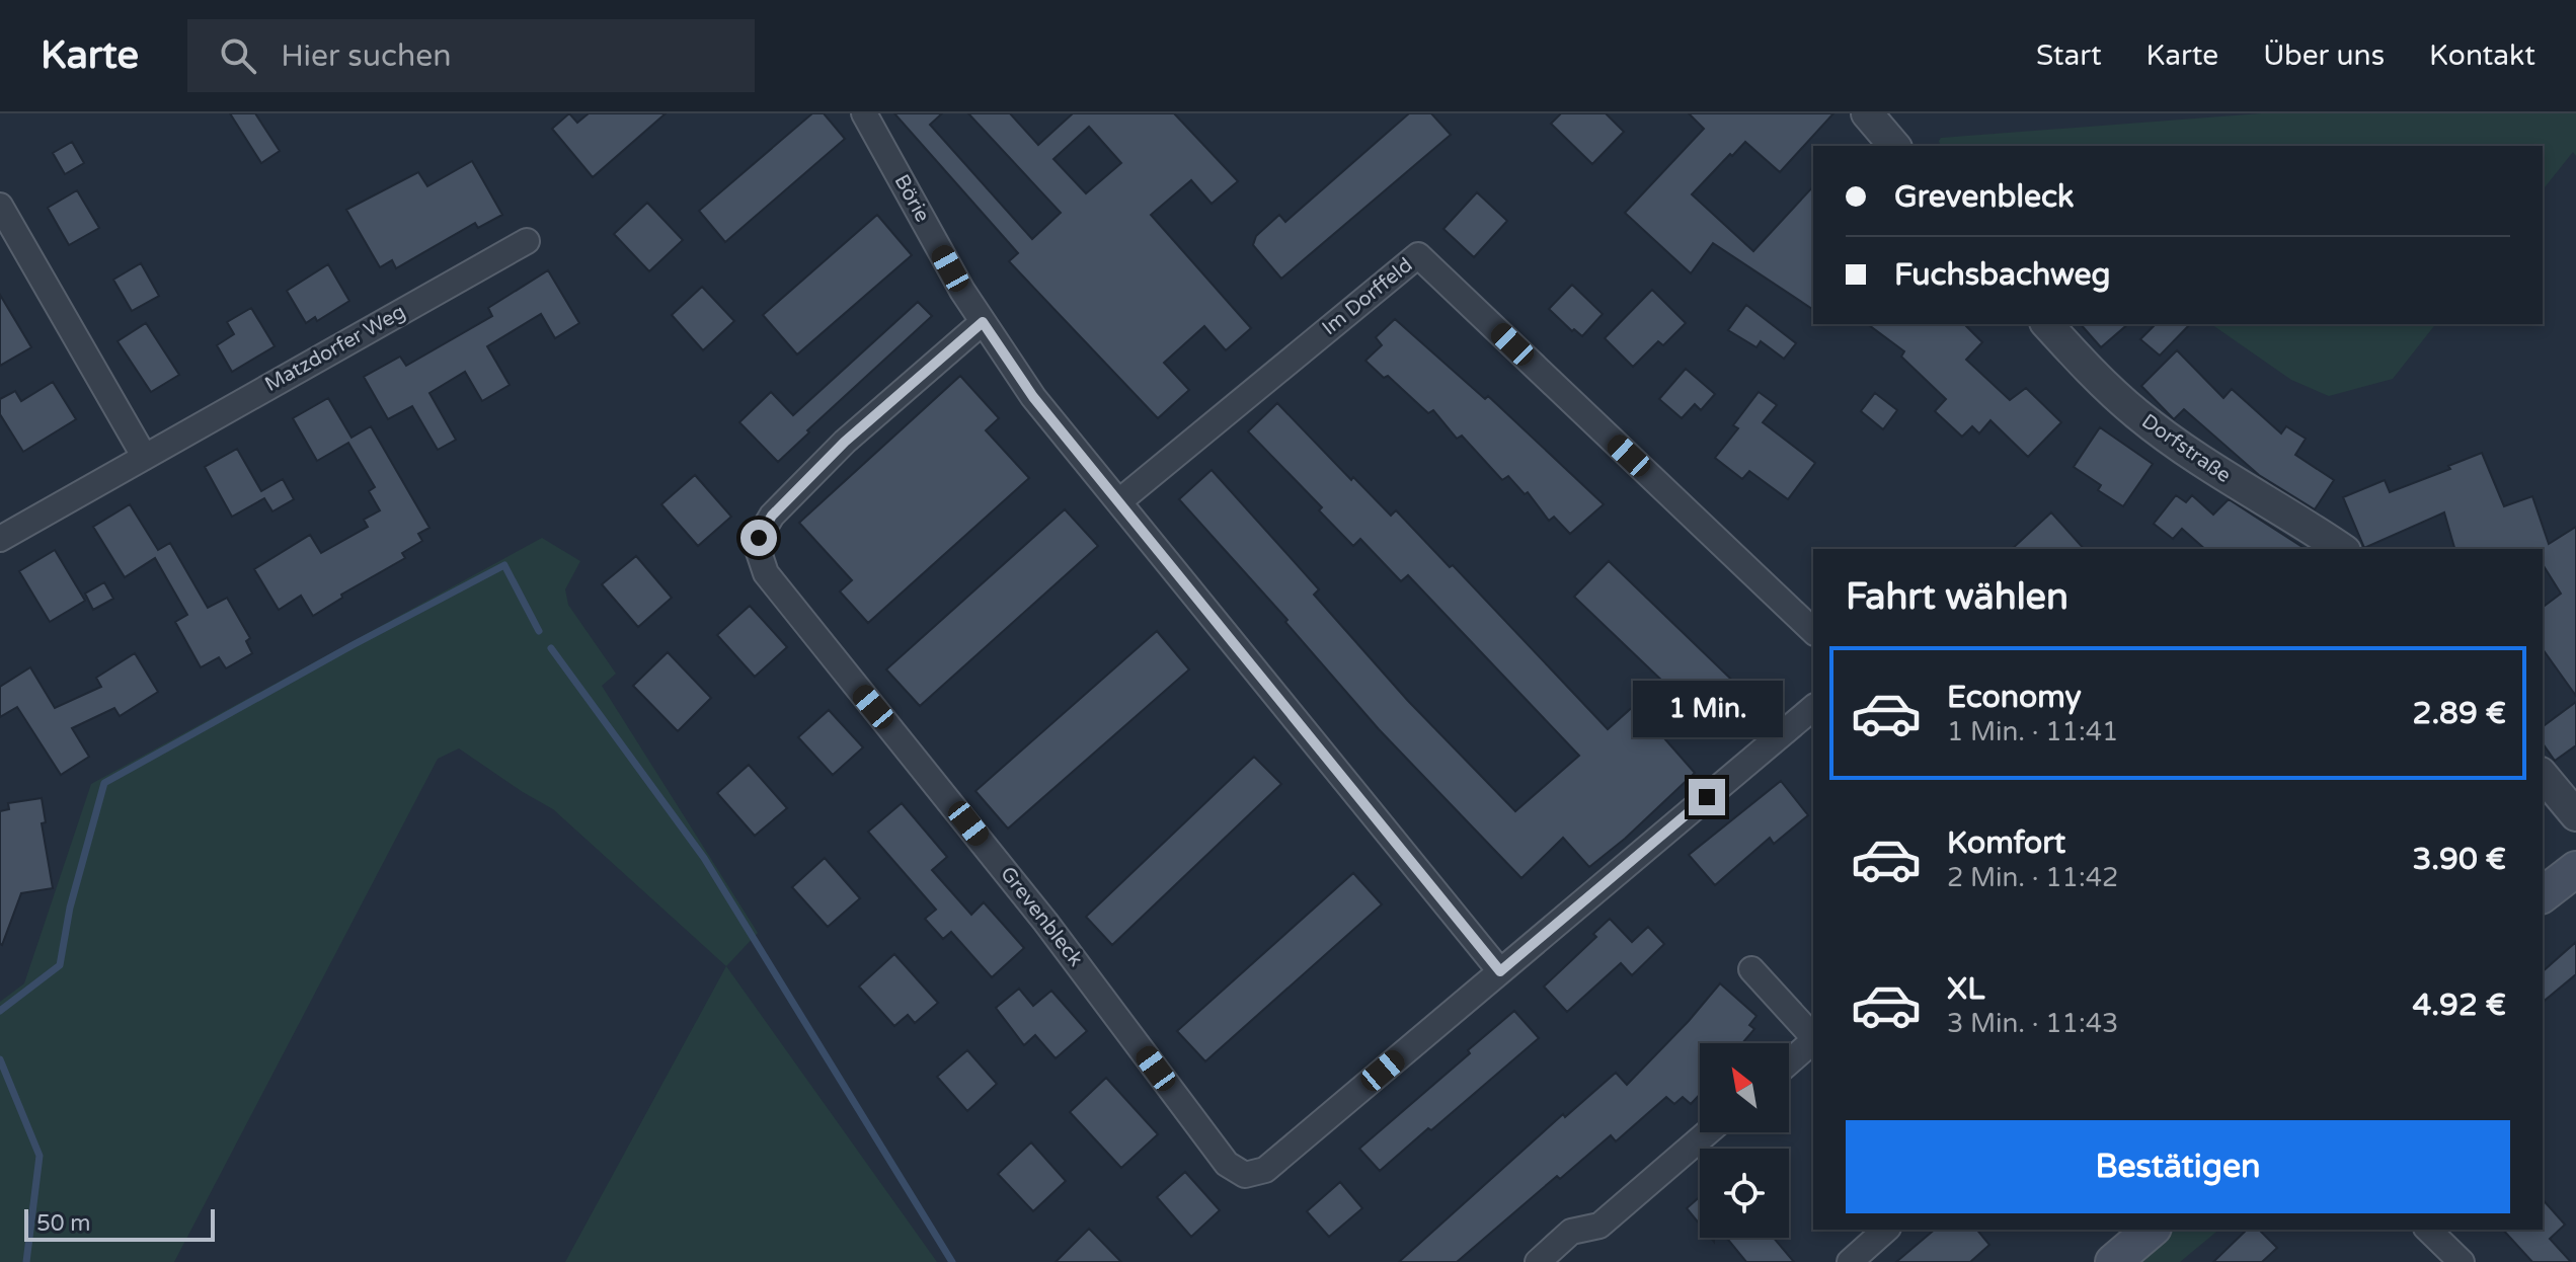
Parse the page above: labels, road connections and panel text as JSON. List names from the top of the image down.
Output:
{
  "streets": {
    "street": [
      "Börie",
      "Im Dorffeld",
      "Matzdorfer Weg",
      "Dorfstraße",
      "Grevenbleck"
    ]
  },
  "crossings": [
    ["Börie", "Im Dorffeld"],
    ["Börie", "Grevenbleck"]
  ],
  "scale_bar": "50 m",
  "north": "top left",
  "page": {
    "header": "Karte",
    "search": "Hier suchen",
    "nav": [
      "Start",
      "Karte",
      "Über uns",
      "Kontakt"
    ],
    "banner": ["Grevenbleck", "Fuchsbachweg"],
    "heading": "Fahrt wählen",
    "list": [
      {
        "name": "Economy",
        "note": "1 Min. · 11:41",
        "value": "2.89 €"
      },
      {
        "name": "Komfort",
        "note": "2 Min. · 11:42",
        "value": "3.90 €"
      },
      {
        "name": "XL",
        "note": "3 Min. · 11:43",
        "value": "4.92 €"
      }
    ],
    "bubble": "1 Min.",
    "buttons": "Bestätigen",
    "scale": "50 m"
  }
}
